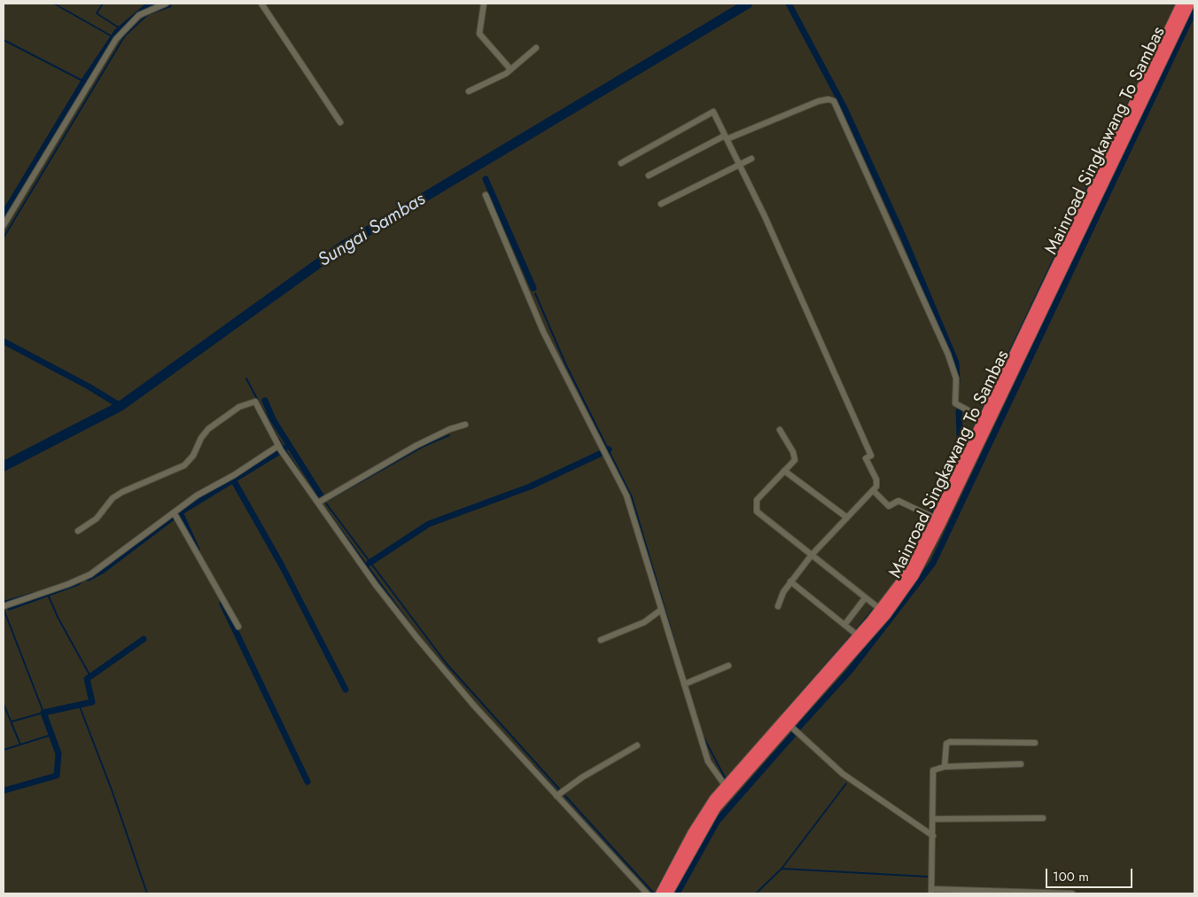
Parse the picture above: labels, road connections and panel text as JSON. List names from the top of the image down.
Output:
{
  "streets": {
    "highway": ["Mainroad Singkawang To Sambas"]
  },
  "water": ["Sungai Sambas"],
  "scale_bar": "100 m"
}
